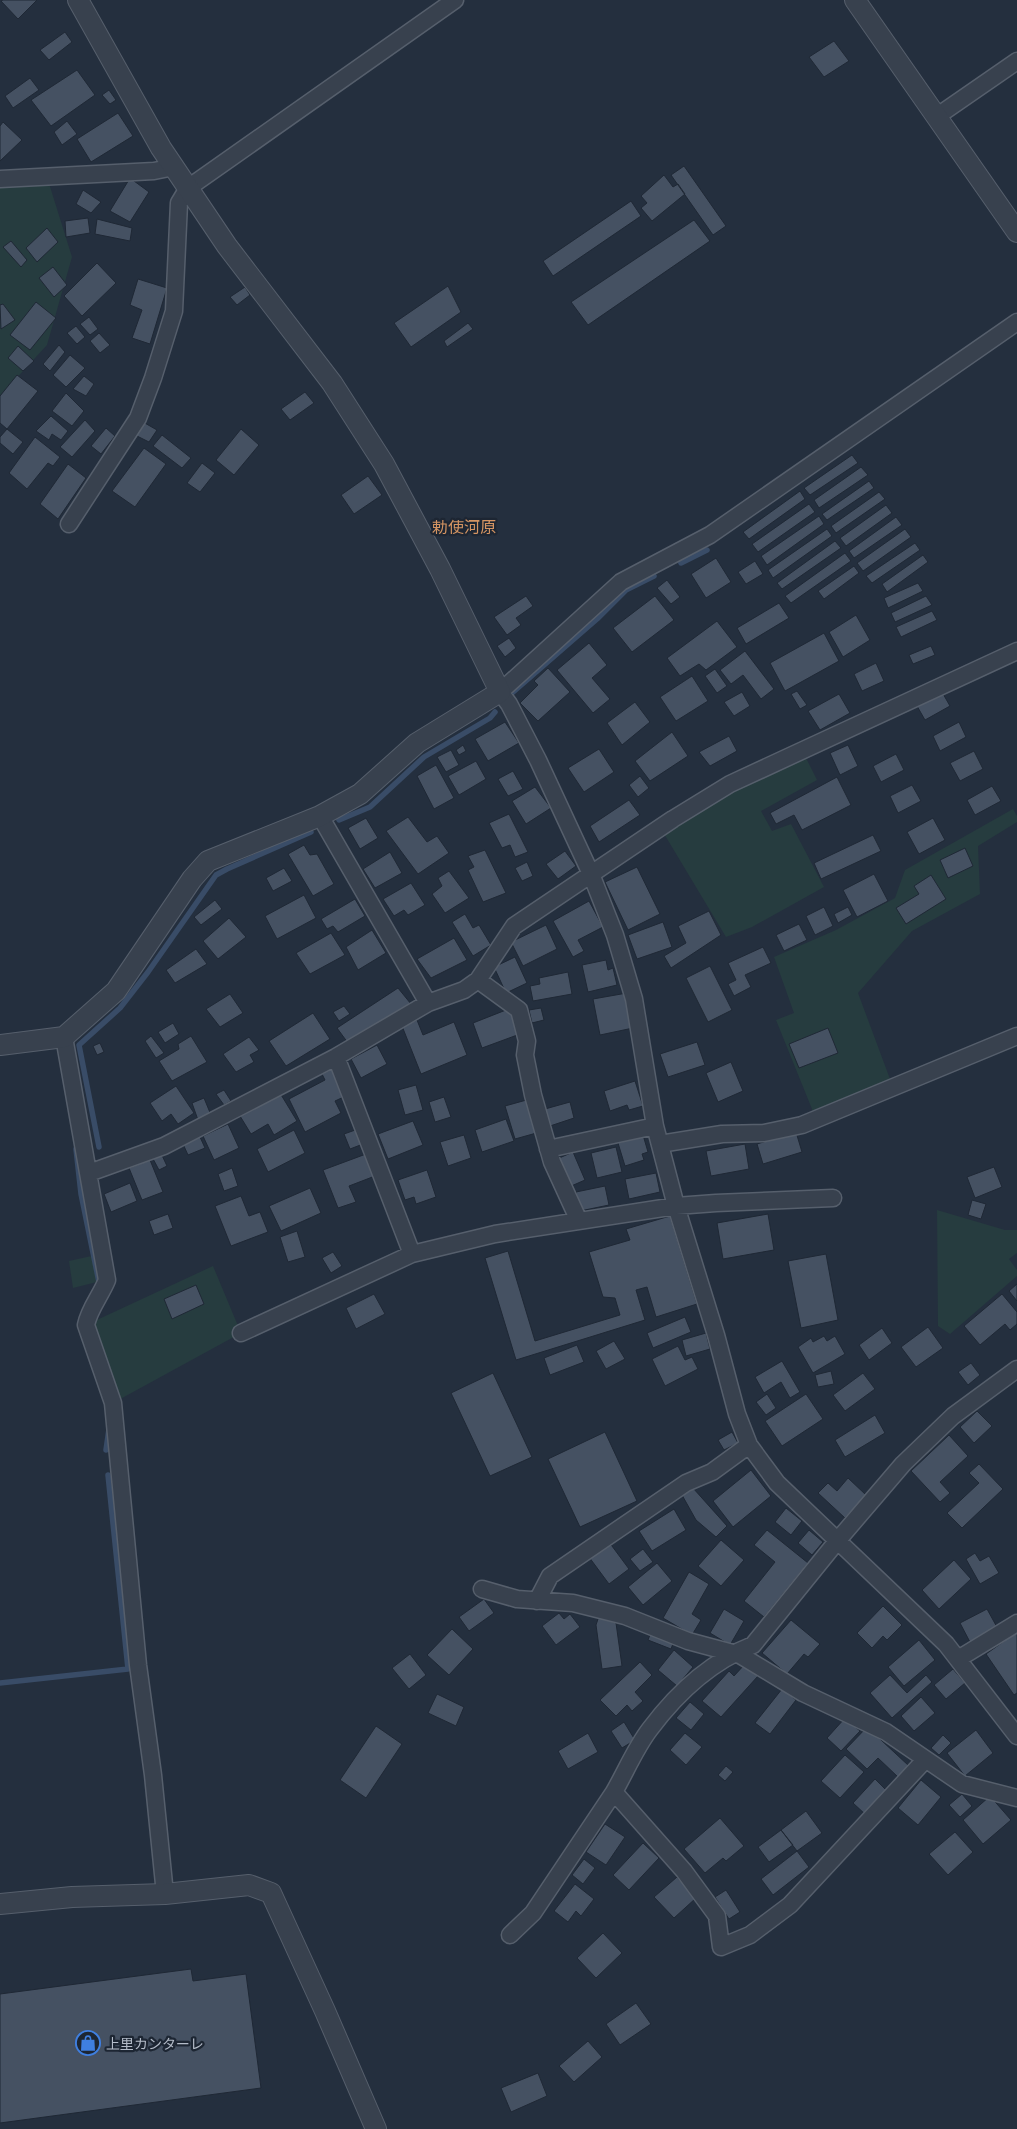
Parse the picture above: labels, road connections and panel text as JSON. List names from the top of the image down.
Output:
{
  "districts": ["勅使河原"],
  "places": {
    "shop": ["上里カンターレ"]
  }
}
